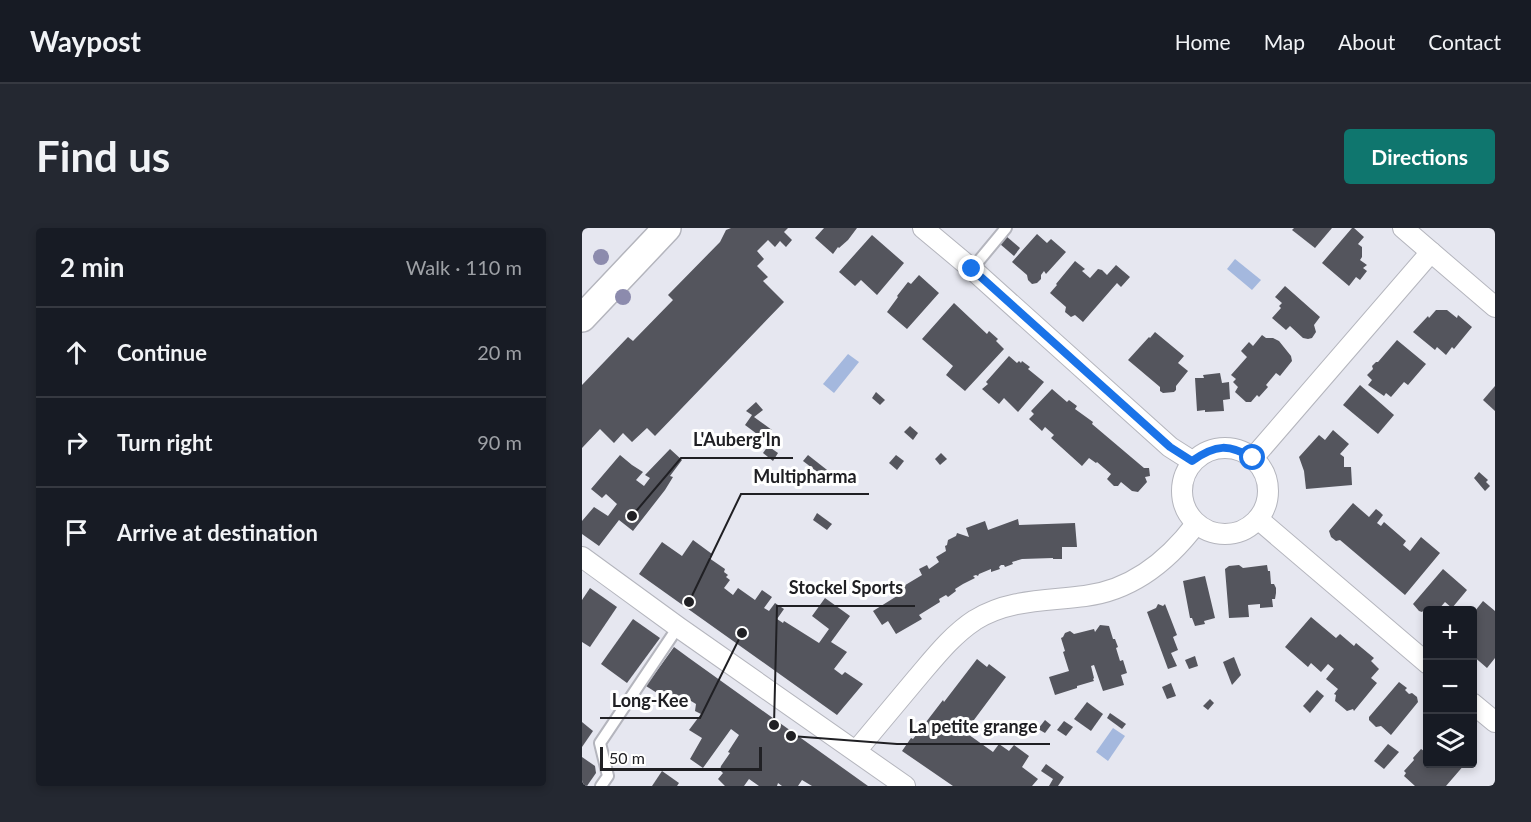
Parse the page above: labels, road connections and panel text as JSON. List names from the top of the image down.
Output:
{
  "places": [
    "L'Auberg'In",
    "Multipharma",
    "Long-Kee",
    "Stockel Sports",
    "La petite grange"
  ],
  "scale_bar": "50 m",
  "page": {
    "header": "Waypost",
    "nav": [
      "Home",
      "Map",
      "About",
      "Contact"
    ],
    "buttons": "Directions",
    "title": "Find us",
    "heading": ["2 min", "Walk · 110 m"],
    "list": [
      ["Continue", "20 m"],
      ["Turn right", "90 m"],
      "Arrive at destination"
    ],
    "map_buttons": ["+", "−"],
    "scale": "50 m"
  }
}
